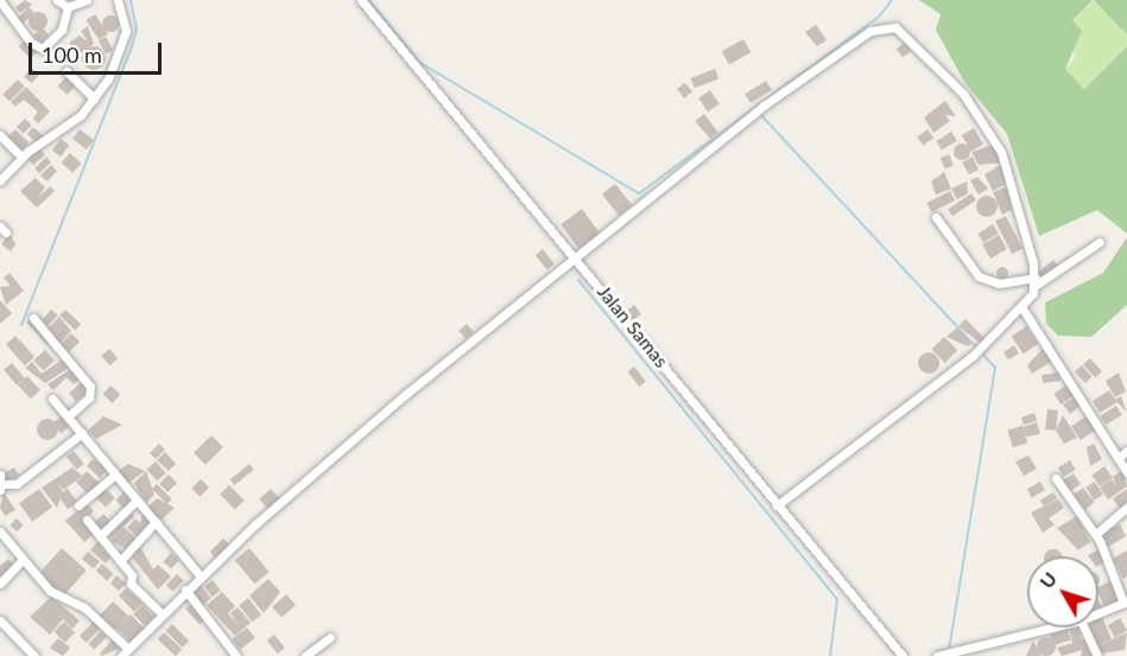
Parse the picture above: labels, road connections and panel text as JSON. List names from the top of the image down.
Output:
{
  "streets": {
    "street": ["Jalan Samas"]
  },
  "scale_bar": "100 m",
  "north": "top left"
}
